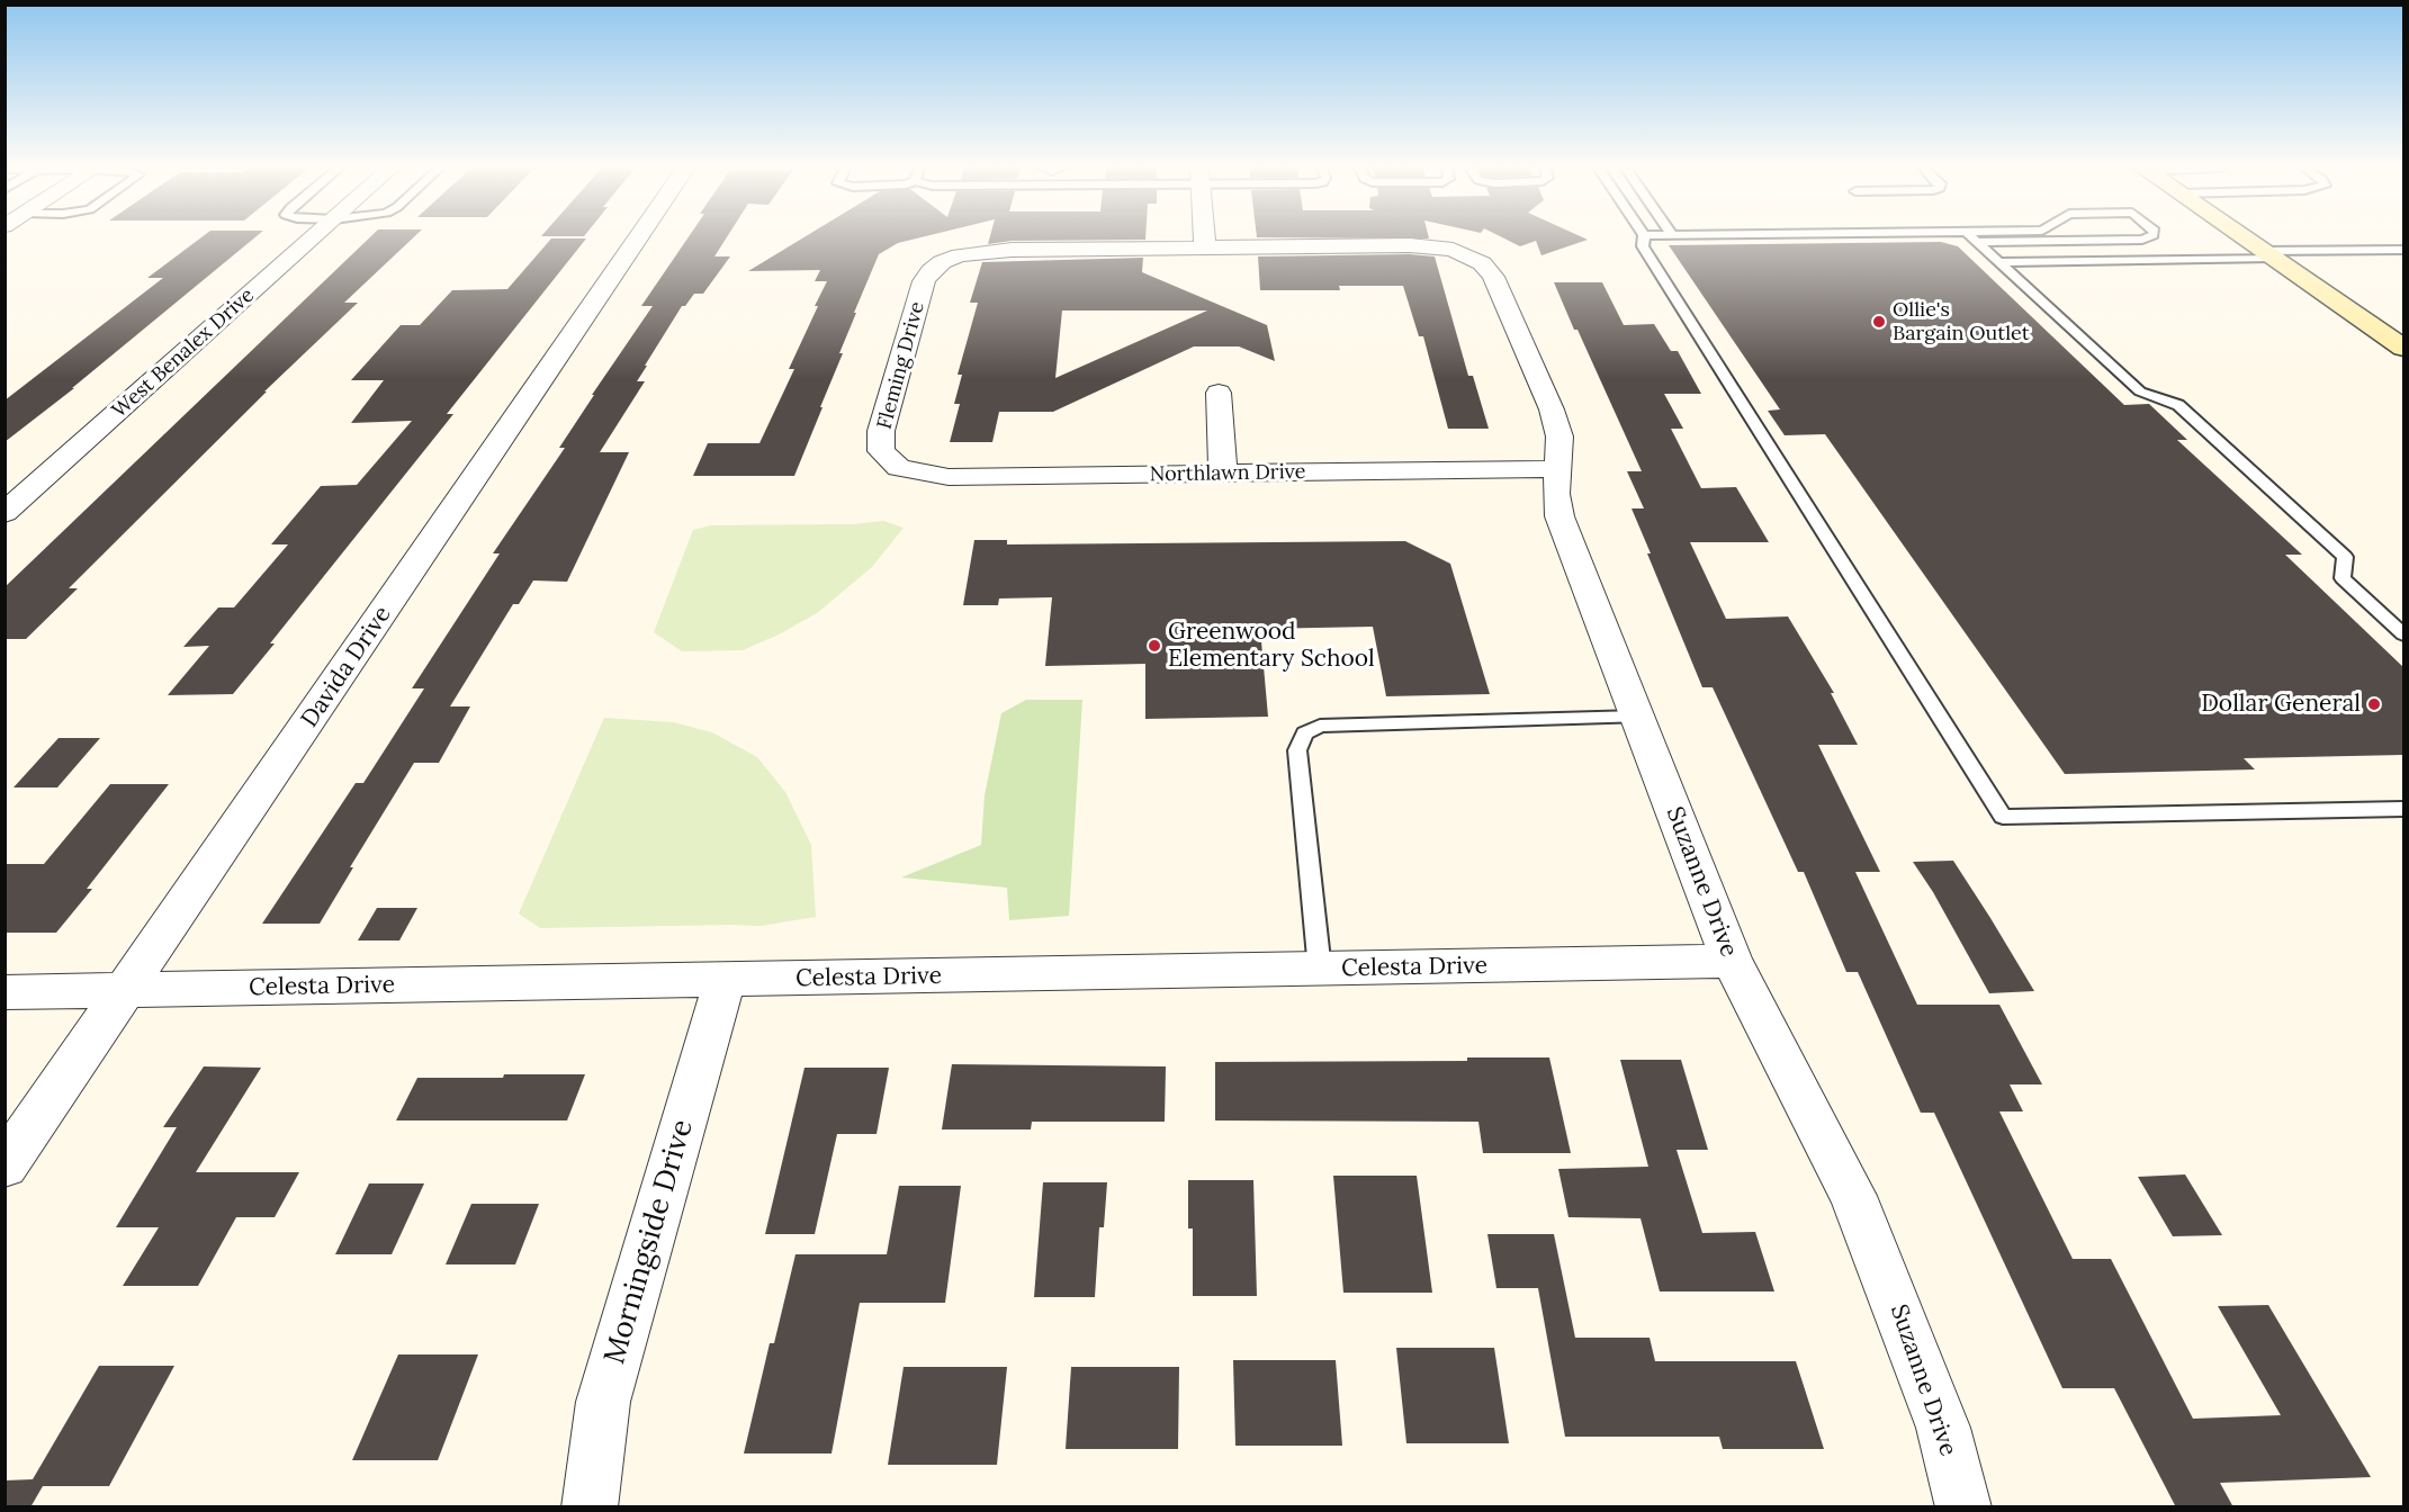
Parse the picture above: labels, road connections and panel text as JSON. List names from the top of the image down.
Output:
{
  "streets": {
    "street": [
      "West Benalex Drive",
      "Fleming Drive",
      "Northlawn Drive",
      "Davida Drive",
      "Suzanne Drive",
      "Celesta Drive",
      "Morningside Drive"
    ]
  },
  "crossings": [
    ["Fleming Drive", "Northlawn Drive"],
    ["Fleming Drive", "Suzanne Drive"],
    ["Northlawn Drive", "Suzanne Drive"],
    ["Davida Drive", "Celesta Drive"],
    ["Suzanne Drive", "Celesta Drive"],
    ["Celesta Drive", "Morningside Drive"]
  ],
  "places": ["Ollie's Bargain Outlet", "Greenwood Elementary School", "Dollar General"]
}
